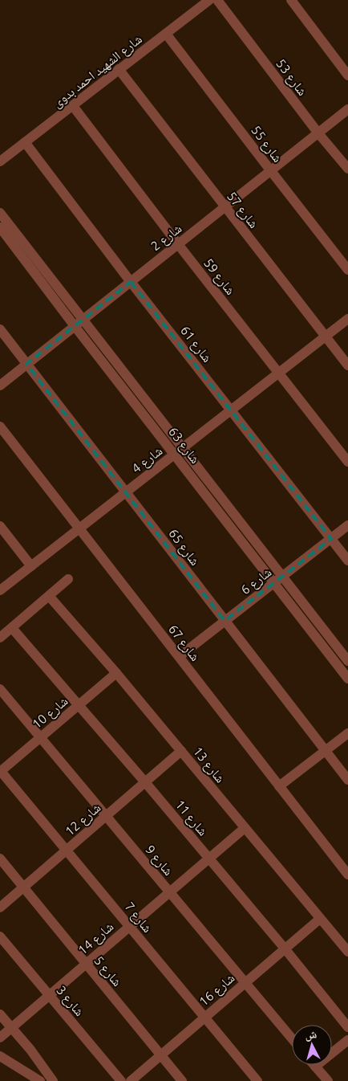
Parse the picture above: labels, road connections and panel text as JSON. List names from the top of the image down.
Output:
{
  "streets": {
    "street": [
      "شارع الشهيد احمد بدوى",
      "شارع 53",
      "شارع 55",
      "شارع 57",
      "شارع 2",
      "شارع 59",
      "شارع 61",
      "شارع 63",
      "شارع 4",
      "شارع 65",
      "شارع 6",
      "شارع 67",
      "شارع 10",
      "شارع 13",
      "شارع 11",
      "شارع 12",
      "شارع 9",
      "شارع 7",
      "شارع 14",
      "شارع 5",
      "شارع 16",
      "شارع 3"
    ]
  },
  "crossings": [
    ["شارع الشهيد احمد بدوى", "شارع 55"],
    ["شارع الشهيد احمد بدوى", "شارع 57"],
    ["شارع الشهيد احمد بدوى", "شارع 59"],
    ["شارع الشهيد احمد بدوى", "شارع 61"],
    ["شارع 53", "شارع 2"],
    ["شارع 55", "شارع 2"],
    ["شارع 57", "شارع 2"],
    ["شارع 57", "شارع 4"],
    ["شارع 2", "شارع 59"],
    ["شارع 2", "شارع 61"],
    ["شارع 2", "شارع 63"],
    ["شارع 2", "شارع 65"],
    ["شارع 59", "شارع 4"],
    ["شارع 61", "شارع 4"],
    ["شارع 61", "شارع 6"],
    ["شارع 63", "شارع 4"],
    ["شارع 63", "شارع 6"],
    ["شارع 4", "شارع 65"],
    ["شارع 4", "شارع 67"],
    ["شارع 65", "شارع 6"],
    ["شارع 6", "شارع 67"],
    ["شارع 10", "شارع 13"],
    ["شارع 10", "شارع 11"],
    ["شارع 10", "شارع 9"],
    ["شارع 10", "شارع 7"],
    ["شارع 13", "شارع 12"],
    ["شارع 13", "شارع 14"],
    ["شارع 13", "شارع 16"],
    ["شارع 11", "شارع 12"],
    ["شارع 11", "شارع 14"],
    ["شارع 11", "شارع 16"],
    ["شارع 12", "شارع 9"],
    ["شارع 12", "شارع 7"],
    ["شارع 12", "شارع 5"],
    ["شارع 9", "شارع 14"],
    ["شارع 9", "شارع 16"],
    ["شارع 7", "شارع 14"],
    ["شارع 7", "شارع 16"],
    ["شارع 14", "شارع 5"],
    ["شارع 14", "شارع 3"],
    ["شارع 5", "شارع 16"]
  ],
  "north": "top"
}
